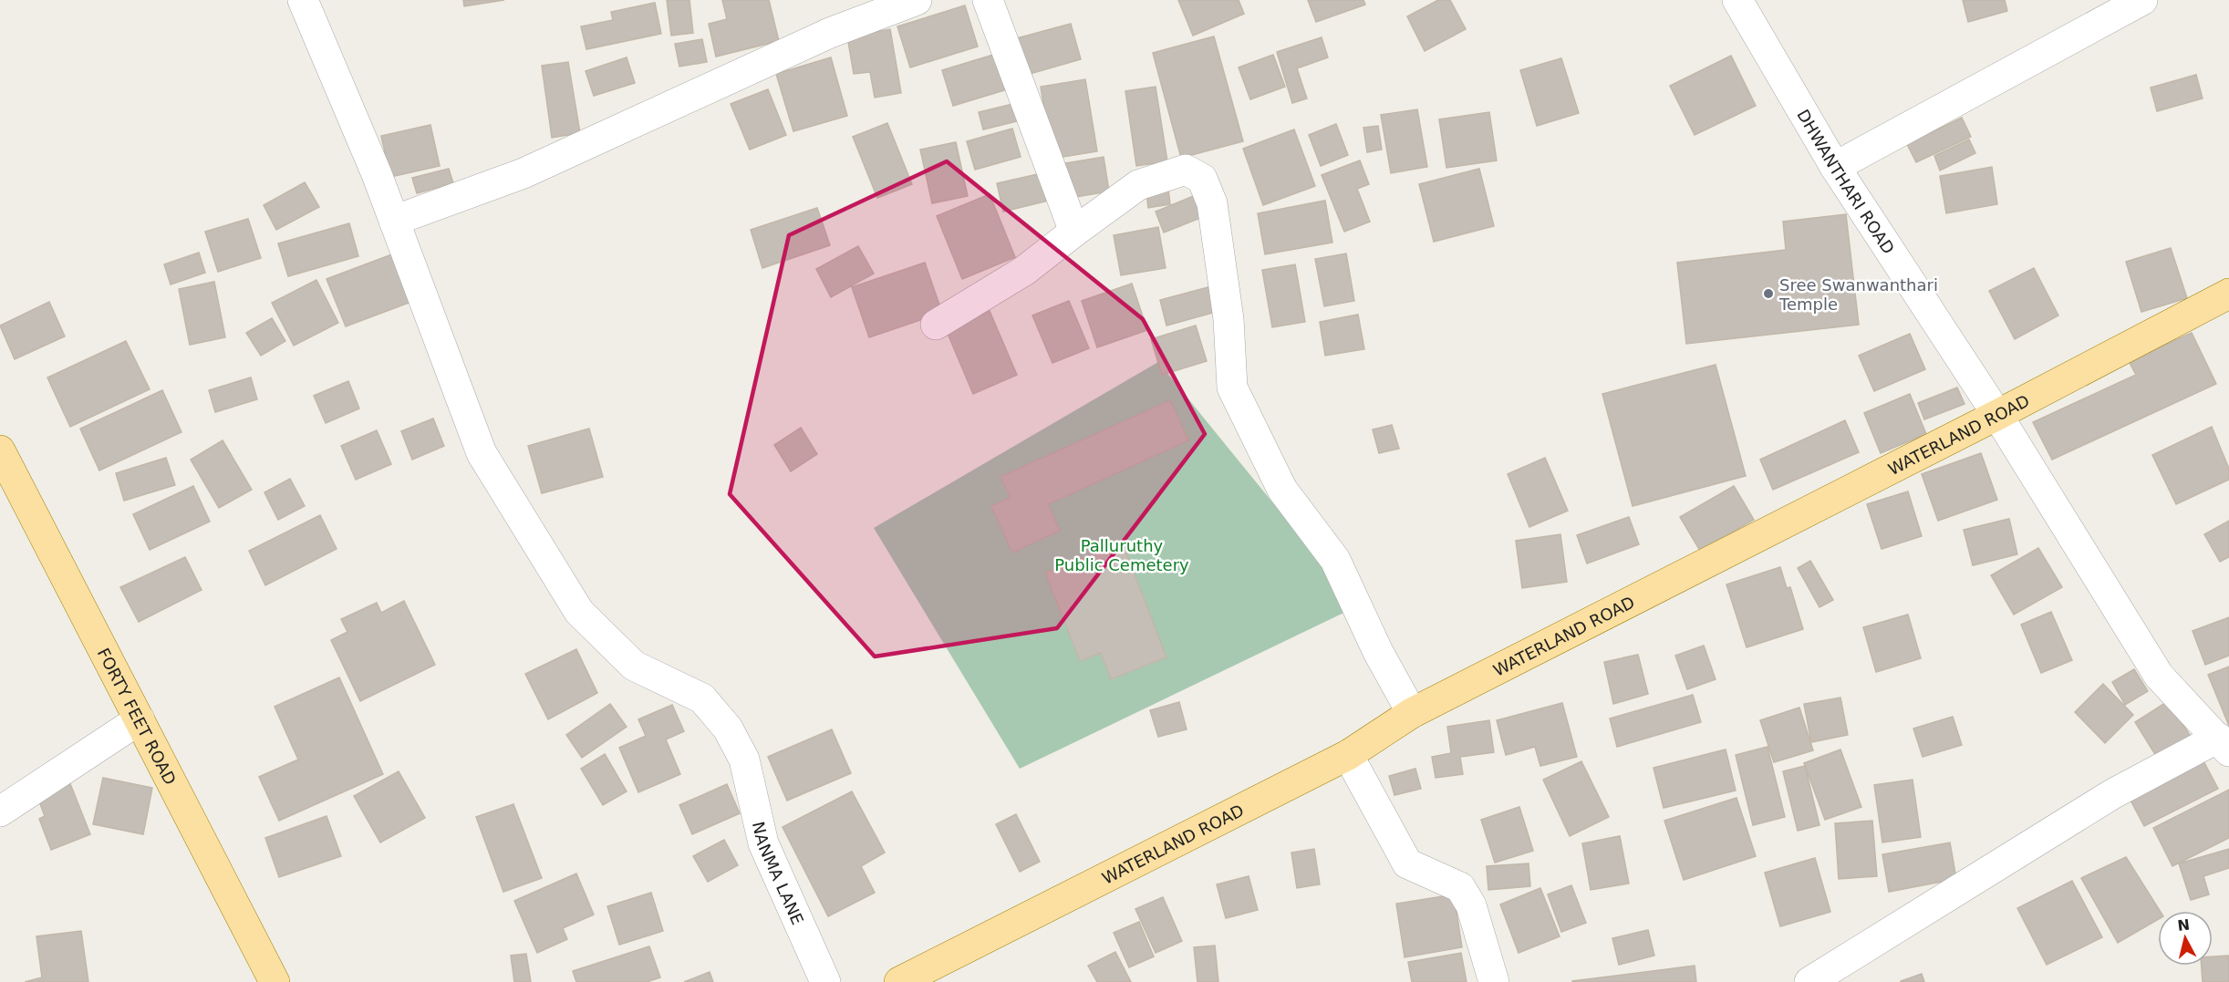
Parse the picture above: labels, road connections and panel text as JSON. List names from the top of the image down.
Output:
{
  "streets": {
    "main road": ["WATERLAND ROAD", "FORTY FEET ROAD"],
    "street": ["DHWANTHARI ROAD", "NANMA LANE"]
  },
  "crossings": [
    ["DHWANTHARI ROAD", "WATERLAND ROAD"]
  ],
  "parks": ["Palluruthy Public Cemetery"],
  "places": ["Sree Swanwanthari Temple"],
  "north": "top"
}
